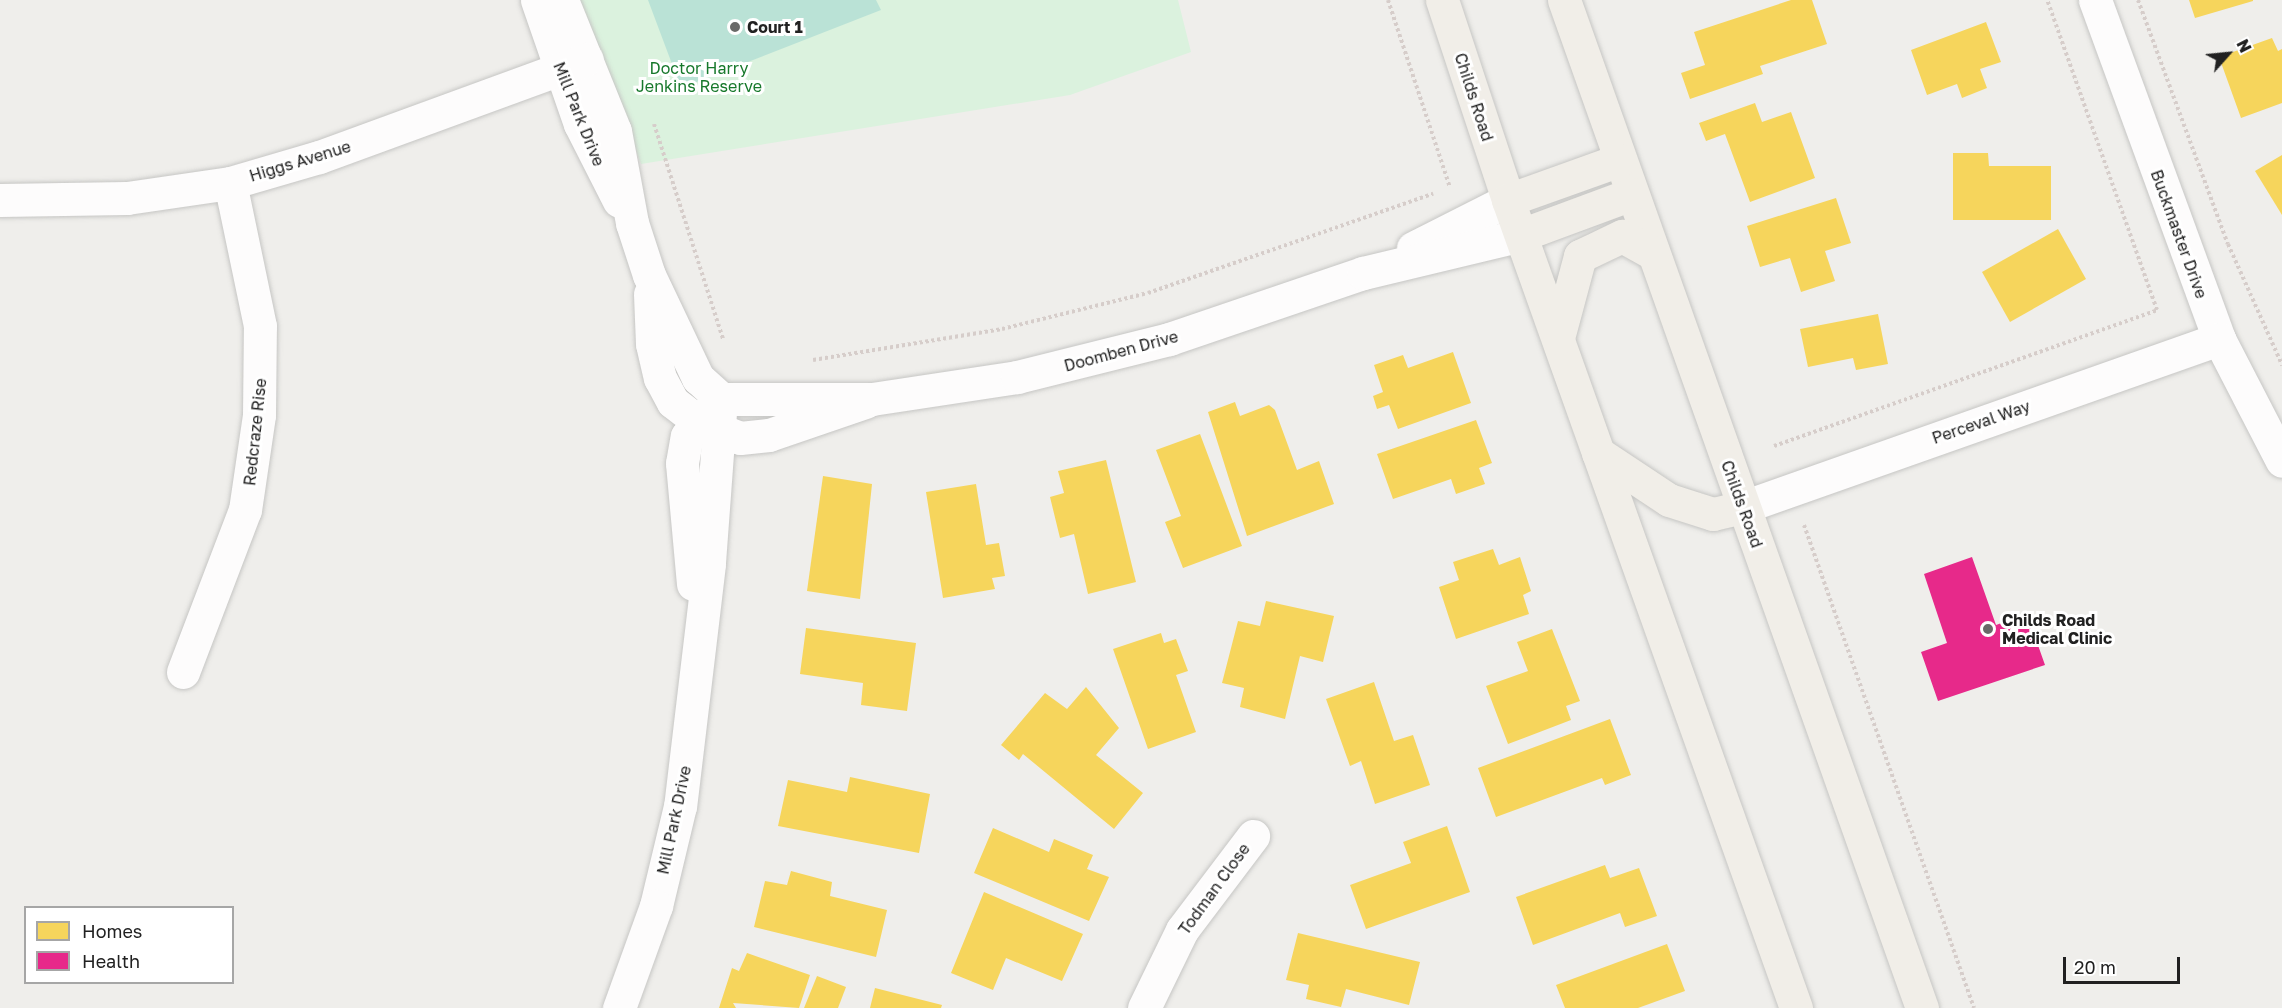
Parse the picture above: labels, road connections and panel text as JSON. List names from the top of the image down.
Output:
{
  "streets": {
    "main road": ["Childs Road"],
    "street": [
      "Mill Park Drive",
      "Higgs Avenue",
      "Buckmaster Drive",
      "Doomben Drive",
      "Perceval Way",
      "Redcraze Rise",
      "Todman Close"
    ]
  },
  "crossings": [
    ["Childs Road", "Doomben Drive"],
    ["Childs Road", "Perceval Way"],
    ["Mill Park Drive", "Higgs Avenue"],
    ["Mill Park Drive", "Doomben Drive"],
    ["Higgs Avenue", "Redcraze Rise"],
    ["Buckmaster Drive", "Perceval Way"]
  ],
  "parks": ["Doctor Harry Jenkins Reserve"],
  "places": ["Court 1", "Childs Road Medical Clinic"],
  "legend": ["Homes", "Health"],
  "scale_bar": "20 m",
  "north": "top right"
}
